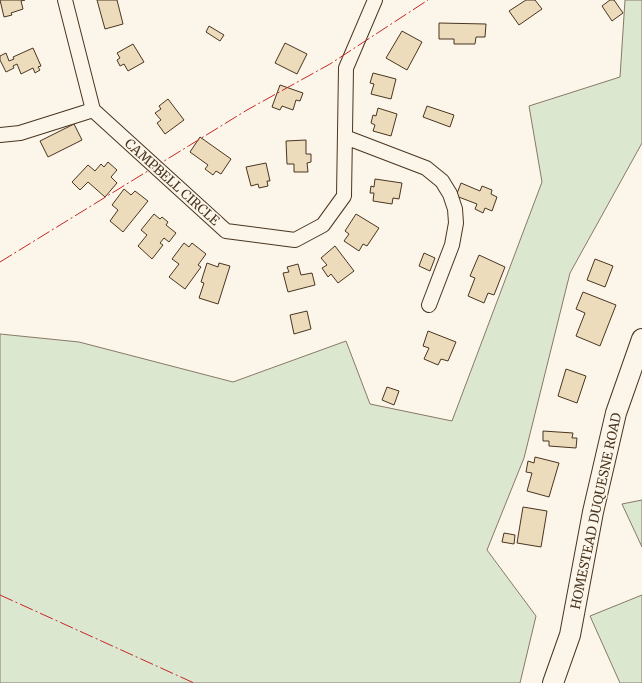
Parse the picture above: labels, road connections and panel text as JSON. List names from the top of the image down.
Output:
{
  "streets": {
    "street": ["CAMPBELL CIRCLE", "HOMESTEAD DUQUESNE ROAD"]
  }
}
